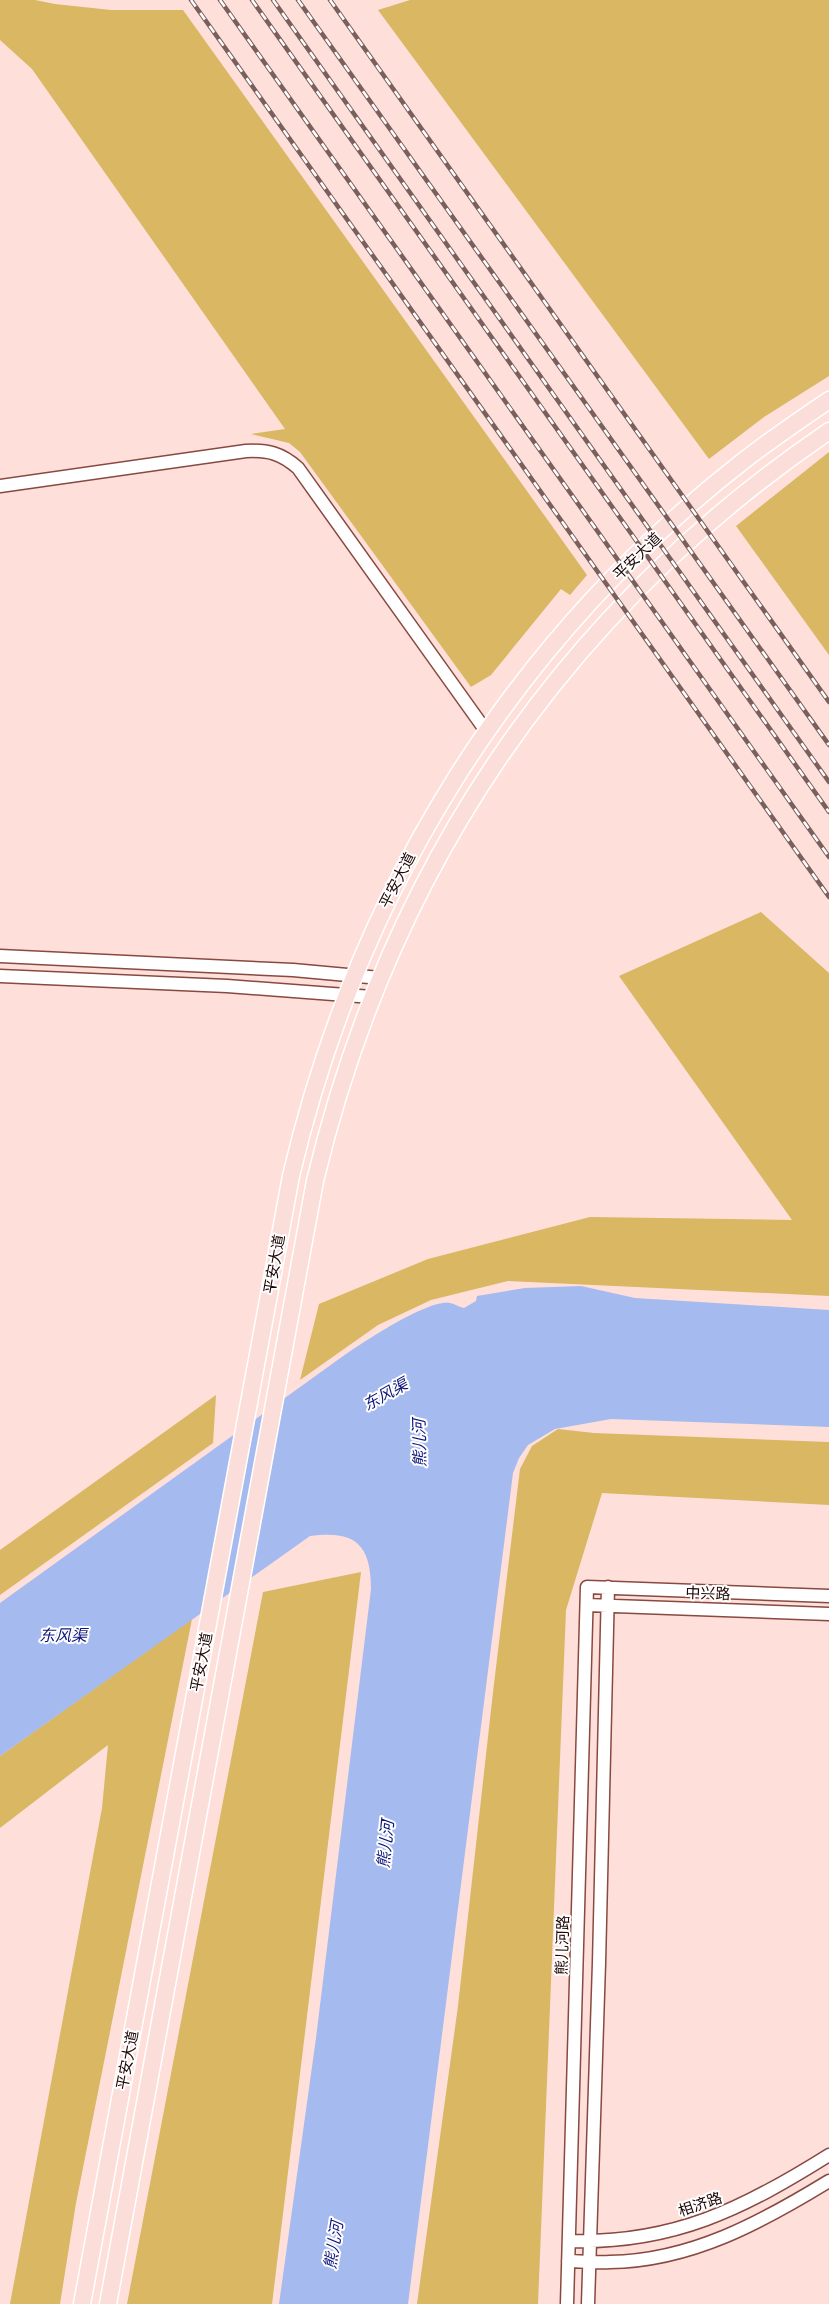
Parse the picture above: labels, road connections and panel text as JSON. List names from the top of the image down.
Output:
{
  "streets": {
    "main road": ["平安大道"],
    "street": ["中兴路", "熊儿河路", "相济路"]
  },
  "crossings": [
    ["中兴路", "熊儿河路"],
    ["熊儿河路", "相济路"]
  ],
  "water": ["东风渠", "熊儿河"]
}
